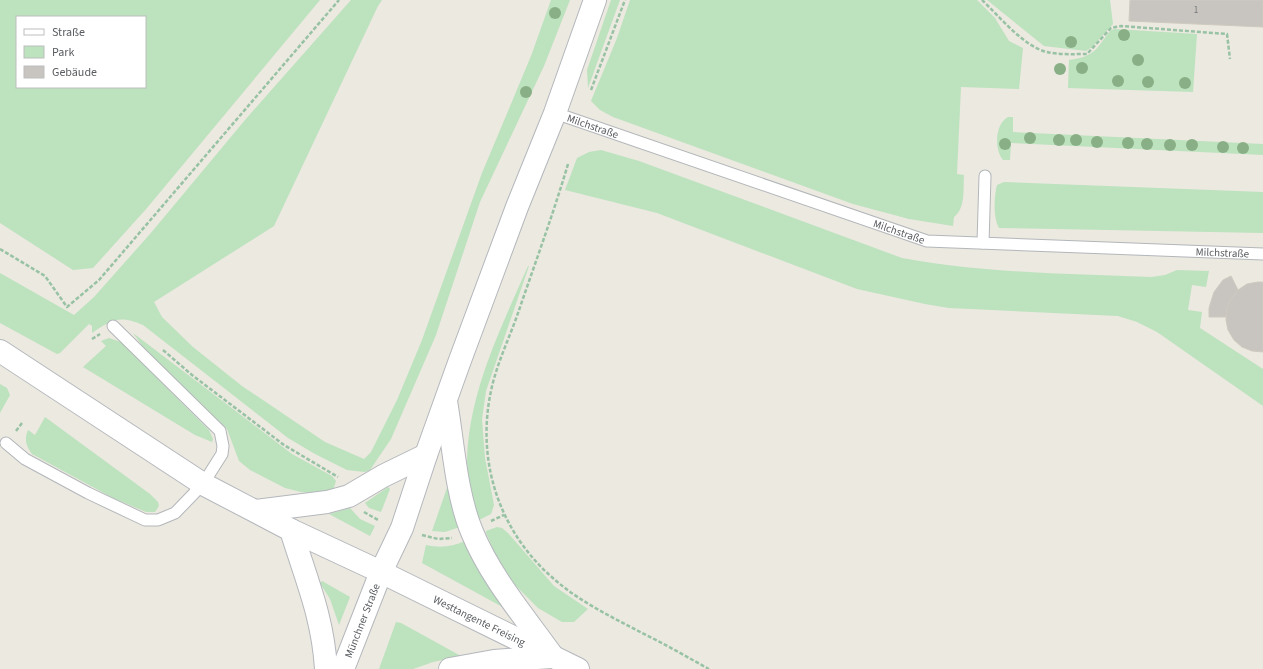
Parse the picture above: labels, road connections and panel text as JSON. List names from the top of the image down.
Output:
{
  "streets": {
    "main road": ["Münchner Straße", "Westtangente Freising"],
    "lane": ["Milchstraße"]
  },
  "crossings": [
    ["Milchstraße", "Münchner Straße"],
    ["Münchner Straße", "Westtangente Freising"]
  ],
  "house_numbers": ["1"],
  "legend": ["Straße", "Park", "Gebäude"]
}
